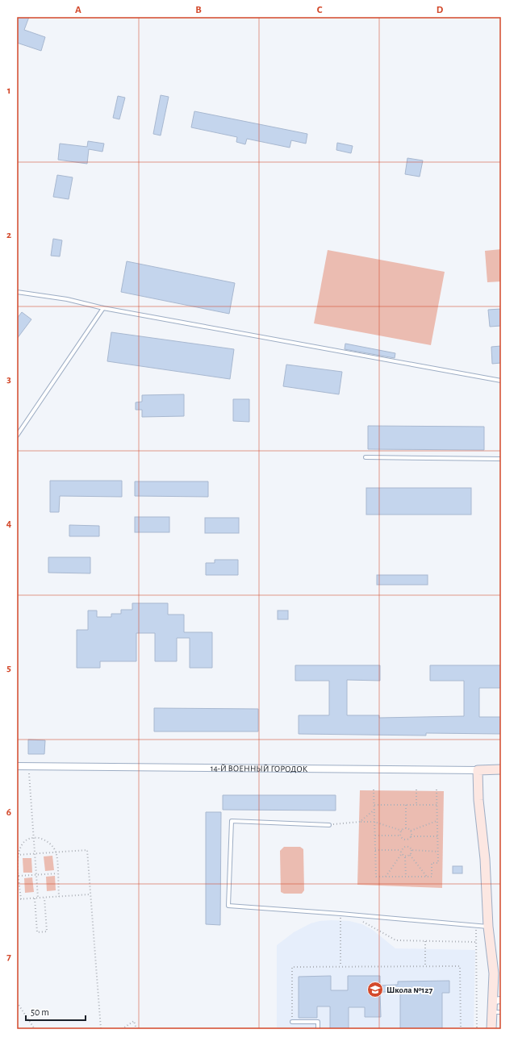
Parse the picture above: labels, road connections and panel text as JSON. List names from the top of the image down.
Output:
{
  "streets": {
    "street": ["14-Й ВОЕННЫЙ ГОРОДОК"]
  },
  "places": {
    "school or university": ["Школа №127"]
  },
  "scale_bar": "50 m",
  "grid": {
    "columns": [
      "A",
      "B",
      "C",
      "D"
    ],
    "rows": [
      "1",
      "2",
      "3",
      "4",
      "5",
      "6",
      "7"
    ]
  }
}
